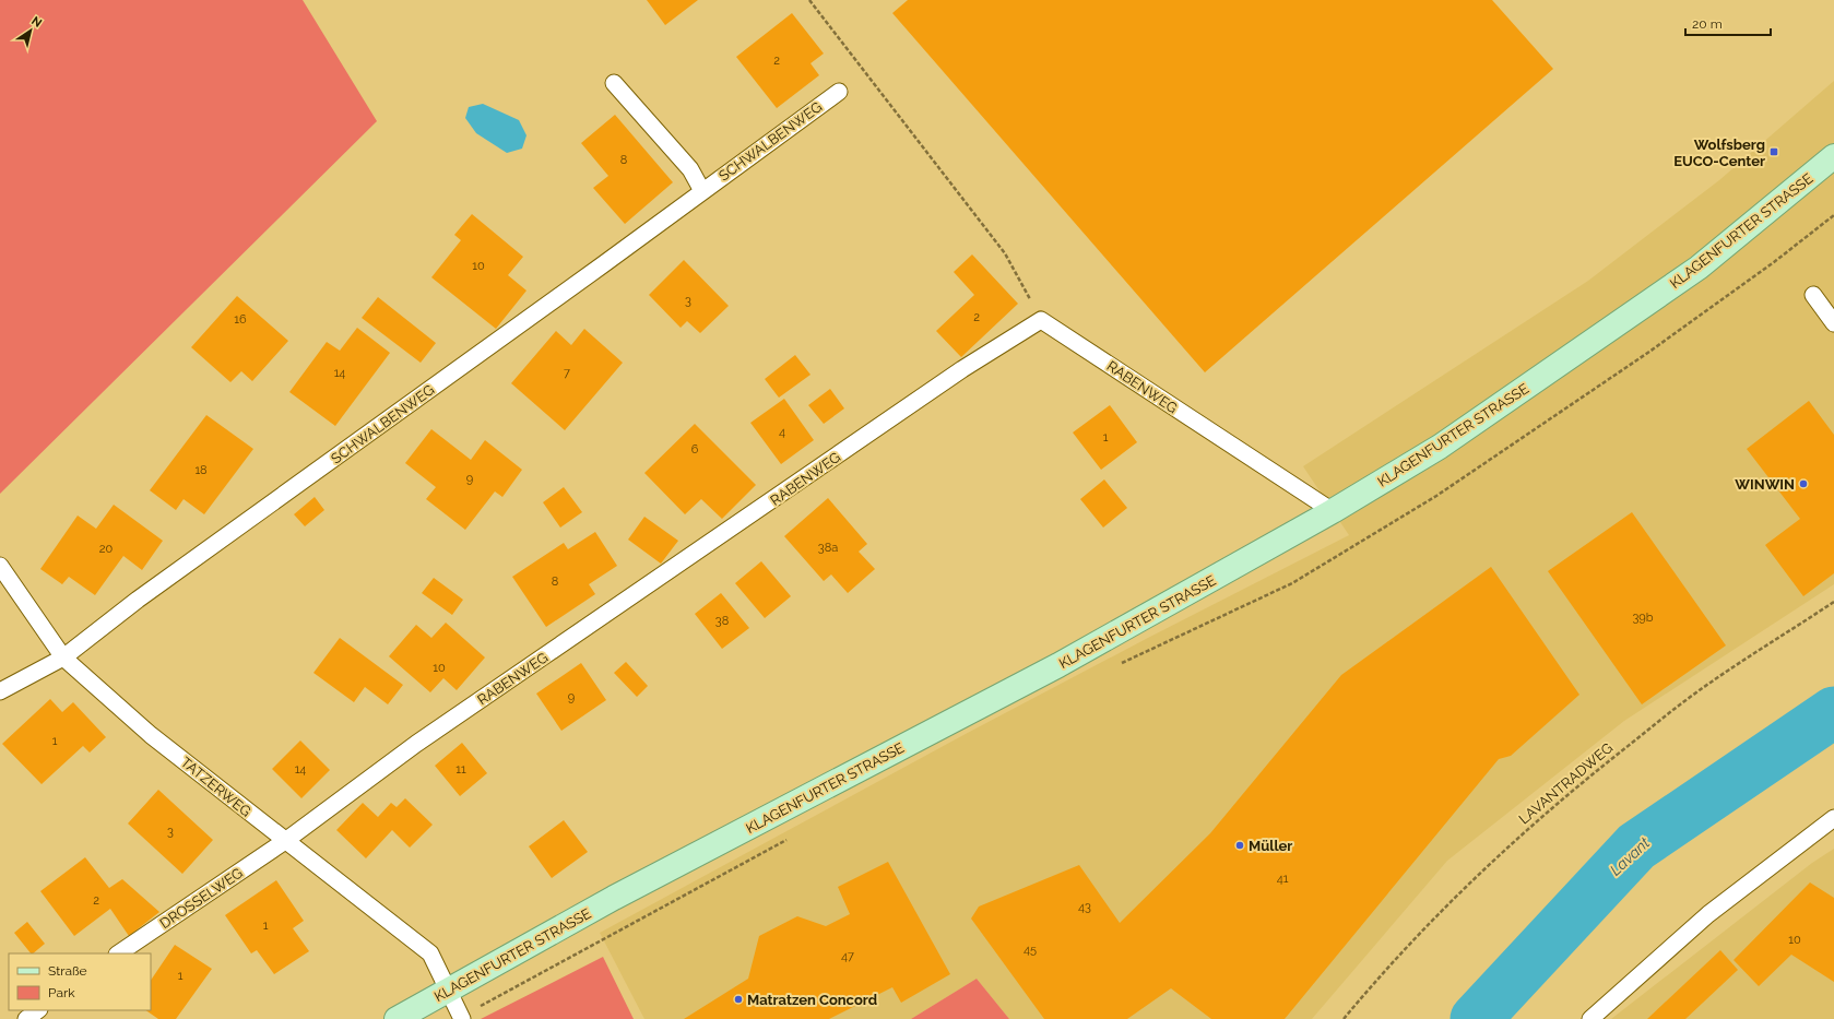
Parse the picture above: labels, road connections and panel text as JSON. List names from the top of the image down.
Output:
{
  "streets": {
    "main road": ["KLAGENFURTER STRASSE"],
    "lane": [
      "SCHWALBENWEG",
      "RABENWEG",
      "TATZERWEG",
      "DROSSELWEG"
    ],
    "path": ["LAVANTRADWEG"]
  },
  "crossings": [
    ["SCHWALBENWEG", "TATZERWEG"],
    ["KLAGENFURTER STRASSE", "RABENWEG"],
    ["KLAGENFURTER STRASSE", "TATZERWEG"],
    ["RABENWEG", "TATZERWEG"],
    ["RABENWEG", "DROSSELWEG"],
    ["TATZERWEG", "DROSSELWEG"]
  ],
  "water": ["Lavant"],
  "places": {
    "transit": ["Wolfsberg EUCO-Center"],
    "other": ["WINWIN", "Müller", "Matratzen Concord"]
  },
  "house_numbers": [
    "2",
    "8",
    "10",
    "3",
    "2",
    "16",
    "14",
    "7",
    "4",
    "1",
    "6",
    "18",
    "9",
    "38a",
    "20",
    "8",
    "39b",
    "38",
    "10",
    "9",
    "1",
    "14",
    "11",
    "3",
    "41",
    "2",
    "43",
    "1",
    "10",
    "45",
    "47",
    "1"
  ],
  "legend": ["Straße", "Park"],
  "scale_bar": "20 m",
  "north": "top right"
}
